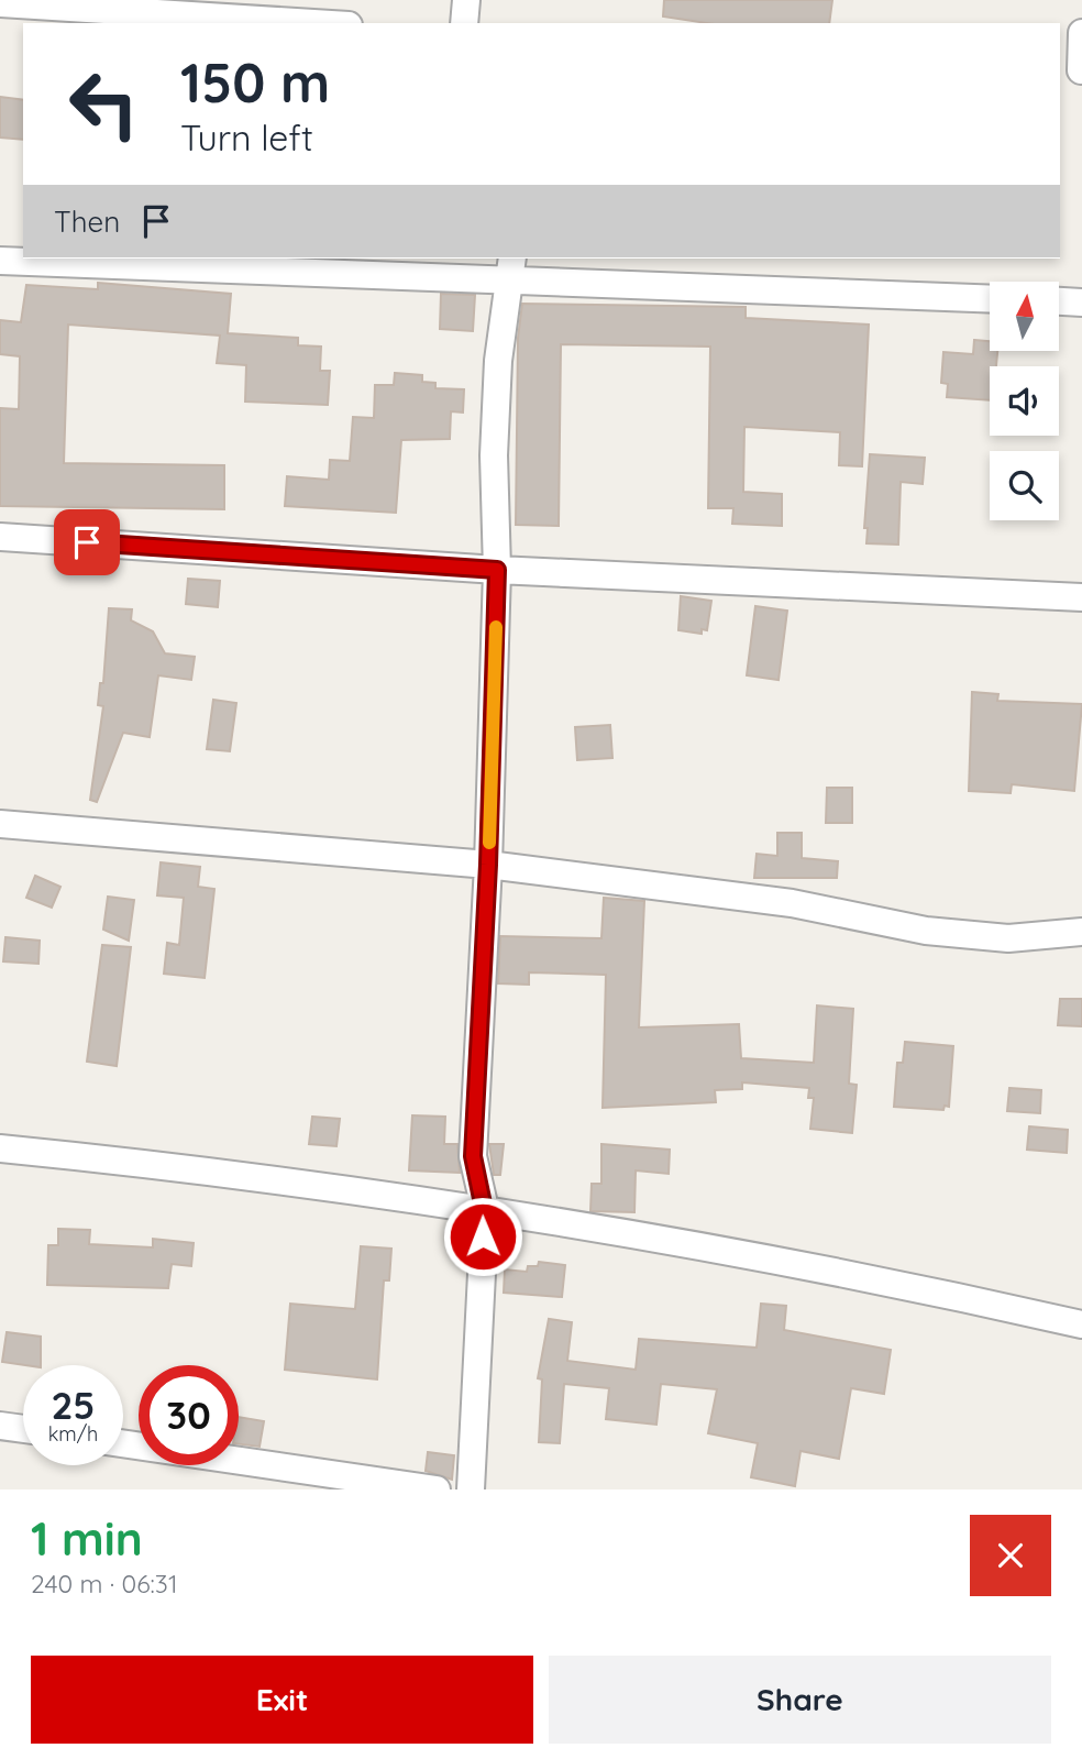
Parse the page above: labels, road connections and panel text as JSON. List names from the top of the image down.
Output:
{
  "north": "top",
  "page": {
    "turn": ["150 m", "Turn left"],
    "then": "Then",
    "speed": "25 km/h",
    "limit": "30",
    "heading": ["1 min", "240 m · 06:31"],
    "buttons": ["Exit", "Share"]
  }
}
